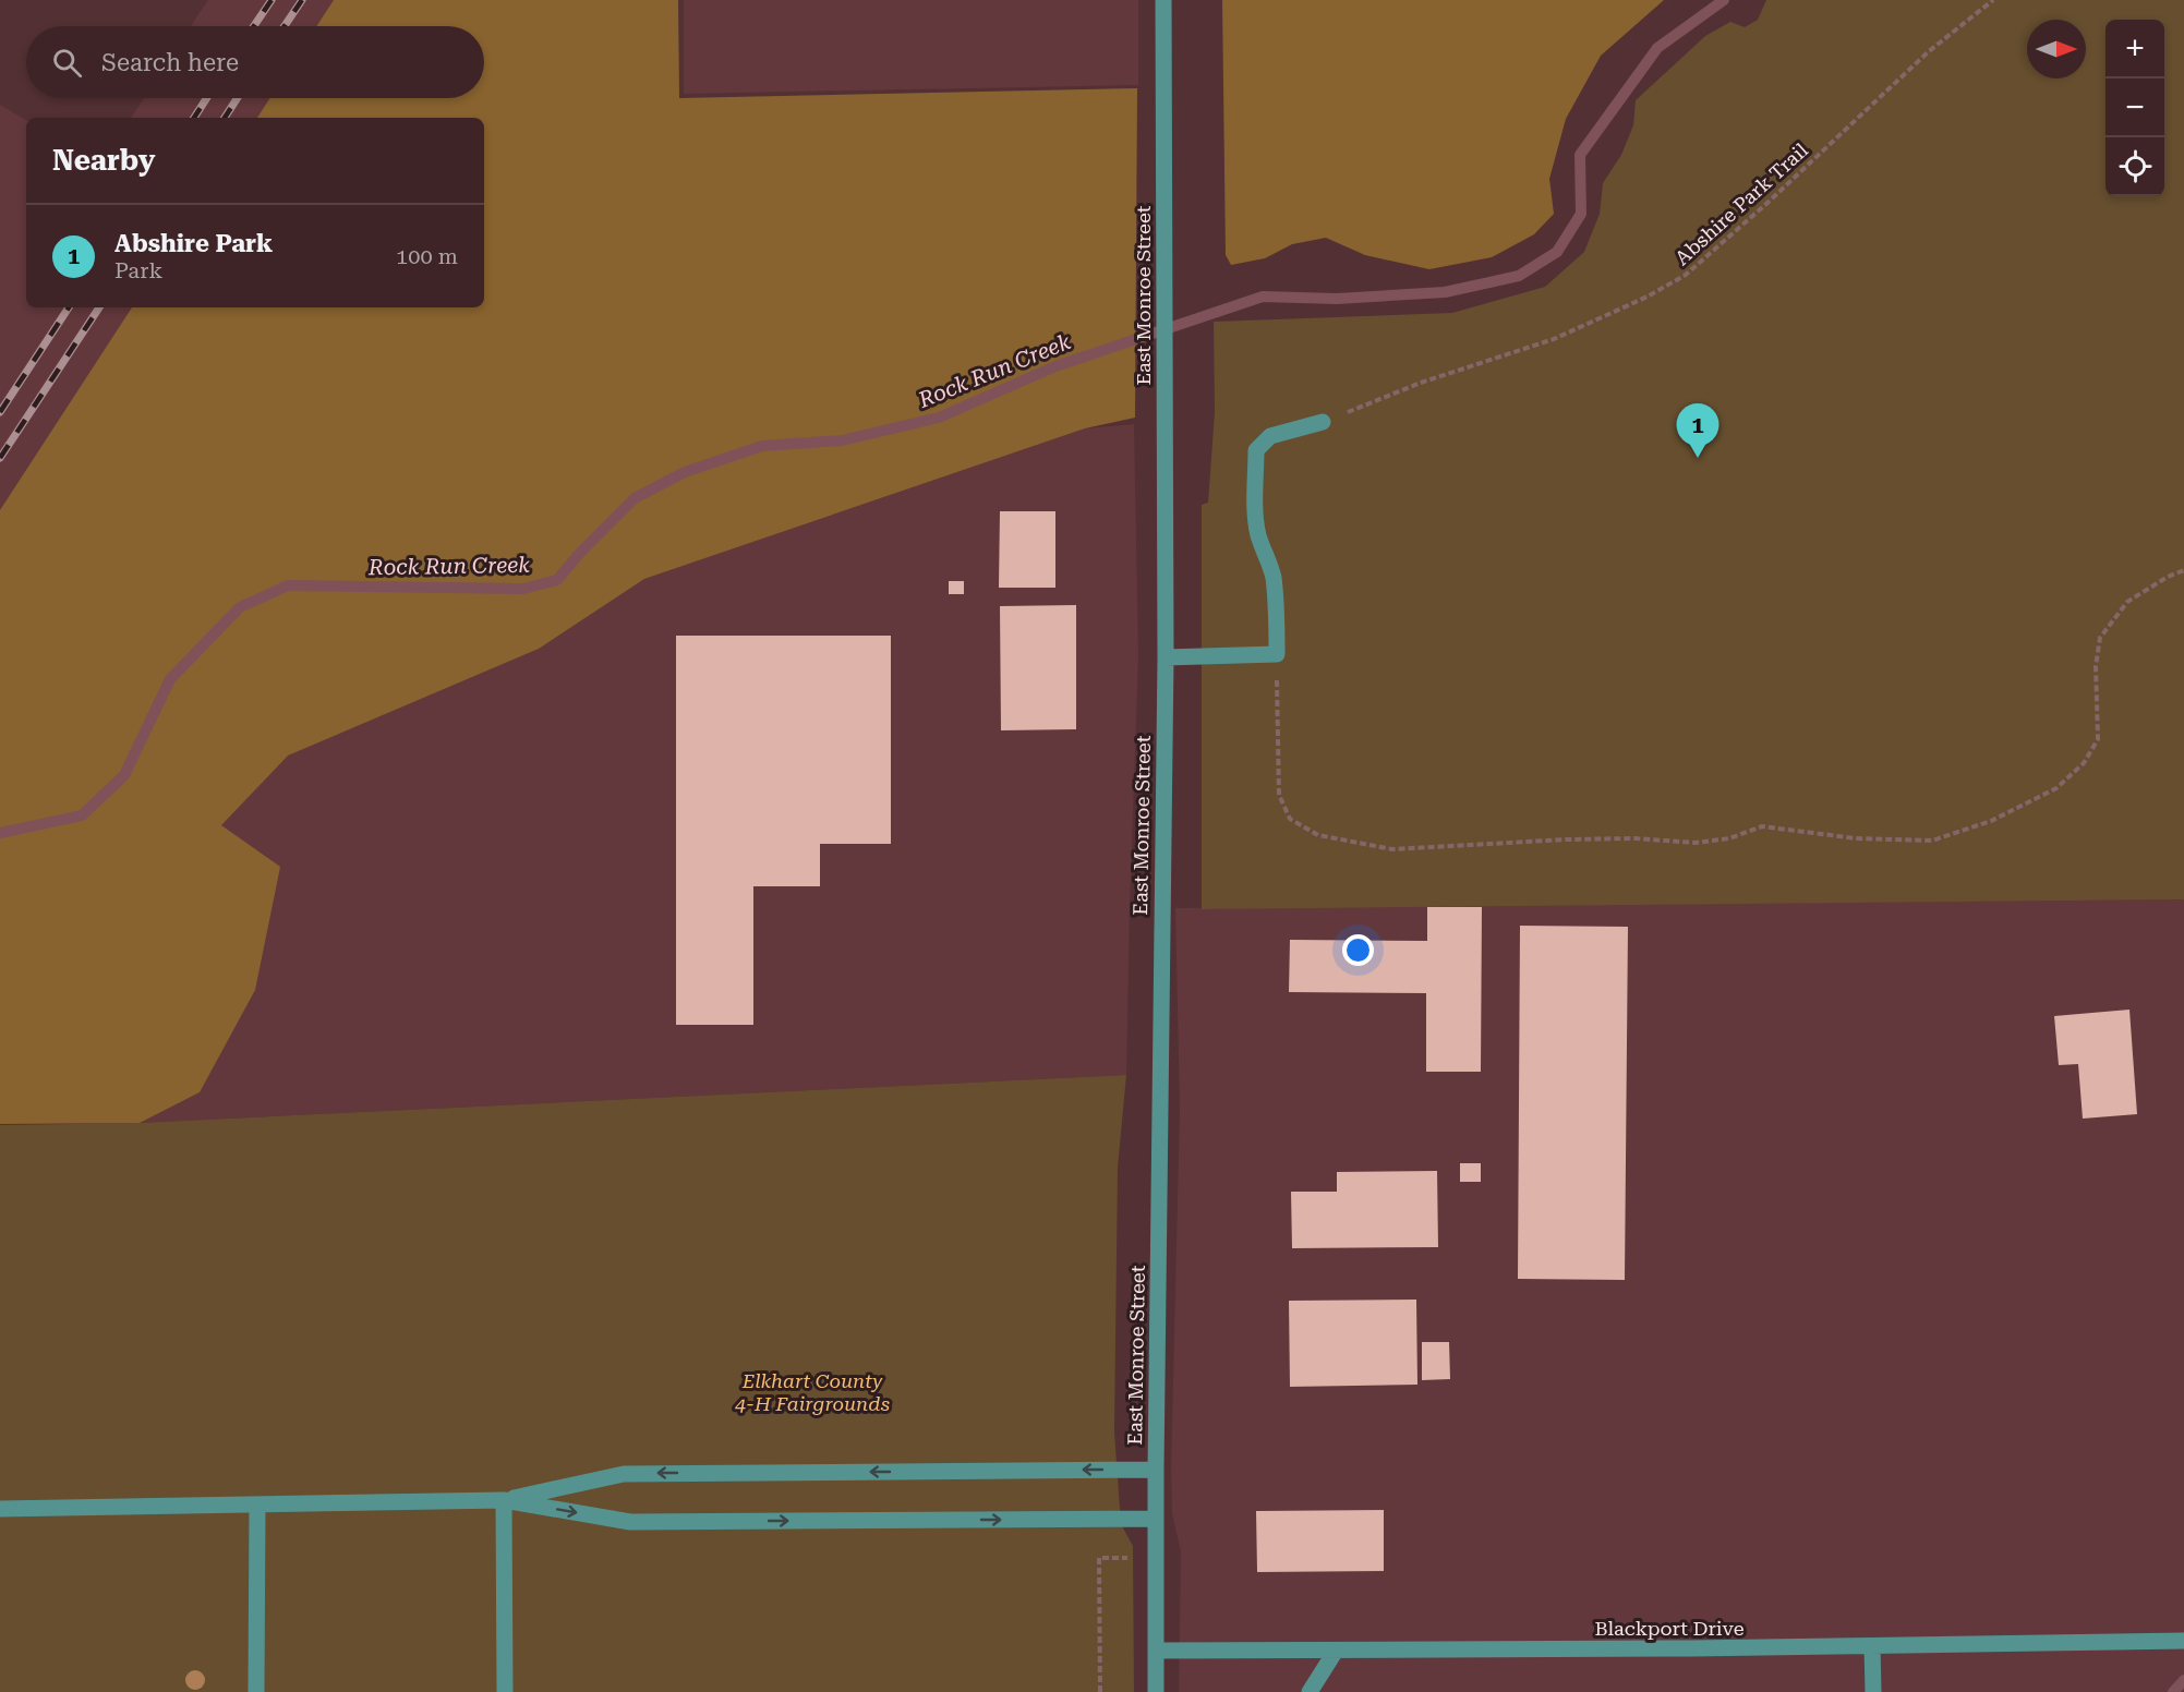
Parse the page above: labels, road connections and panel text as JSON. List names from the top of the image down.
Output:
{
  "streets": {
    "street": ["East Monroe Street", "Blackport Drive"],
    "path": ["Abshire Park Trail"]
  },
  "crossings": [
    ["East Monroe Street", "Blackport Drive"]
  ],
  "water": ["Rock Run Creek"],
  "parks": ["Elkhart County 4-H Fairgrounds"],
  "north": "right",
  "page": {
    "map_buttons": ["+", "−"],
    "search": "Search here",
    "heading": "Nearby",
    "list": [
      {
        "mark": "1",
        "name": "Abshire Park",
        "note": "Park",
        "value": "100 m"
      }
    ],
    "pins": "1"
  }
}
